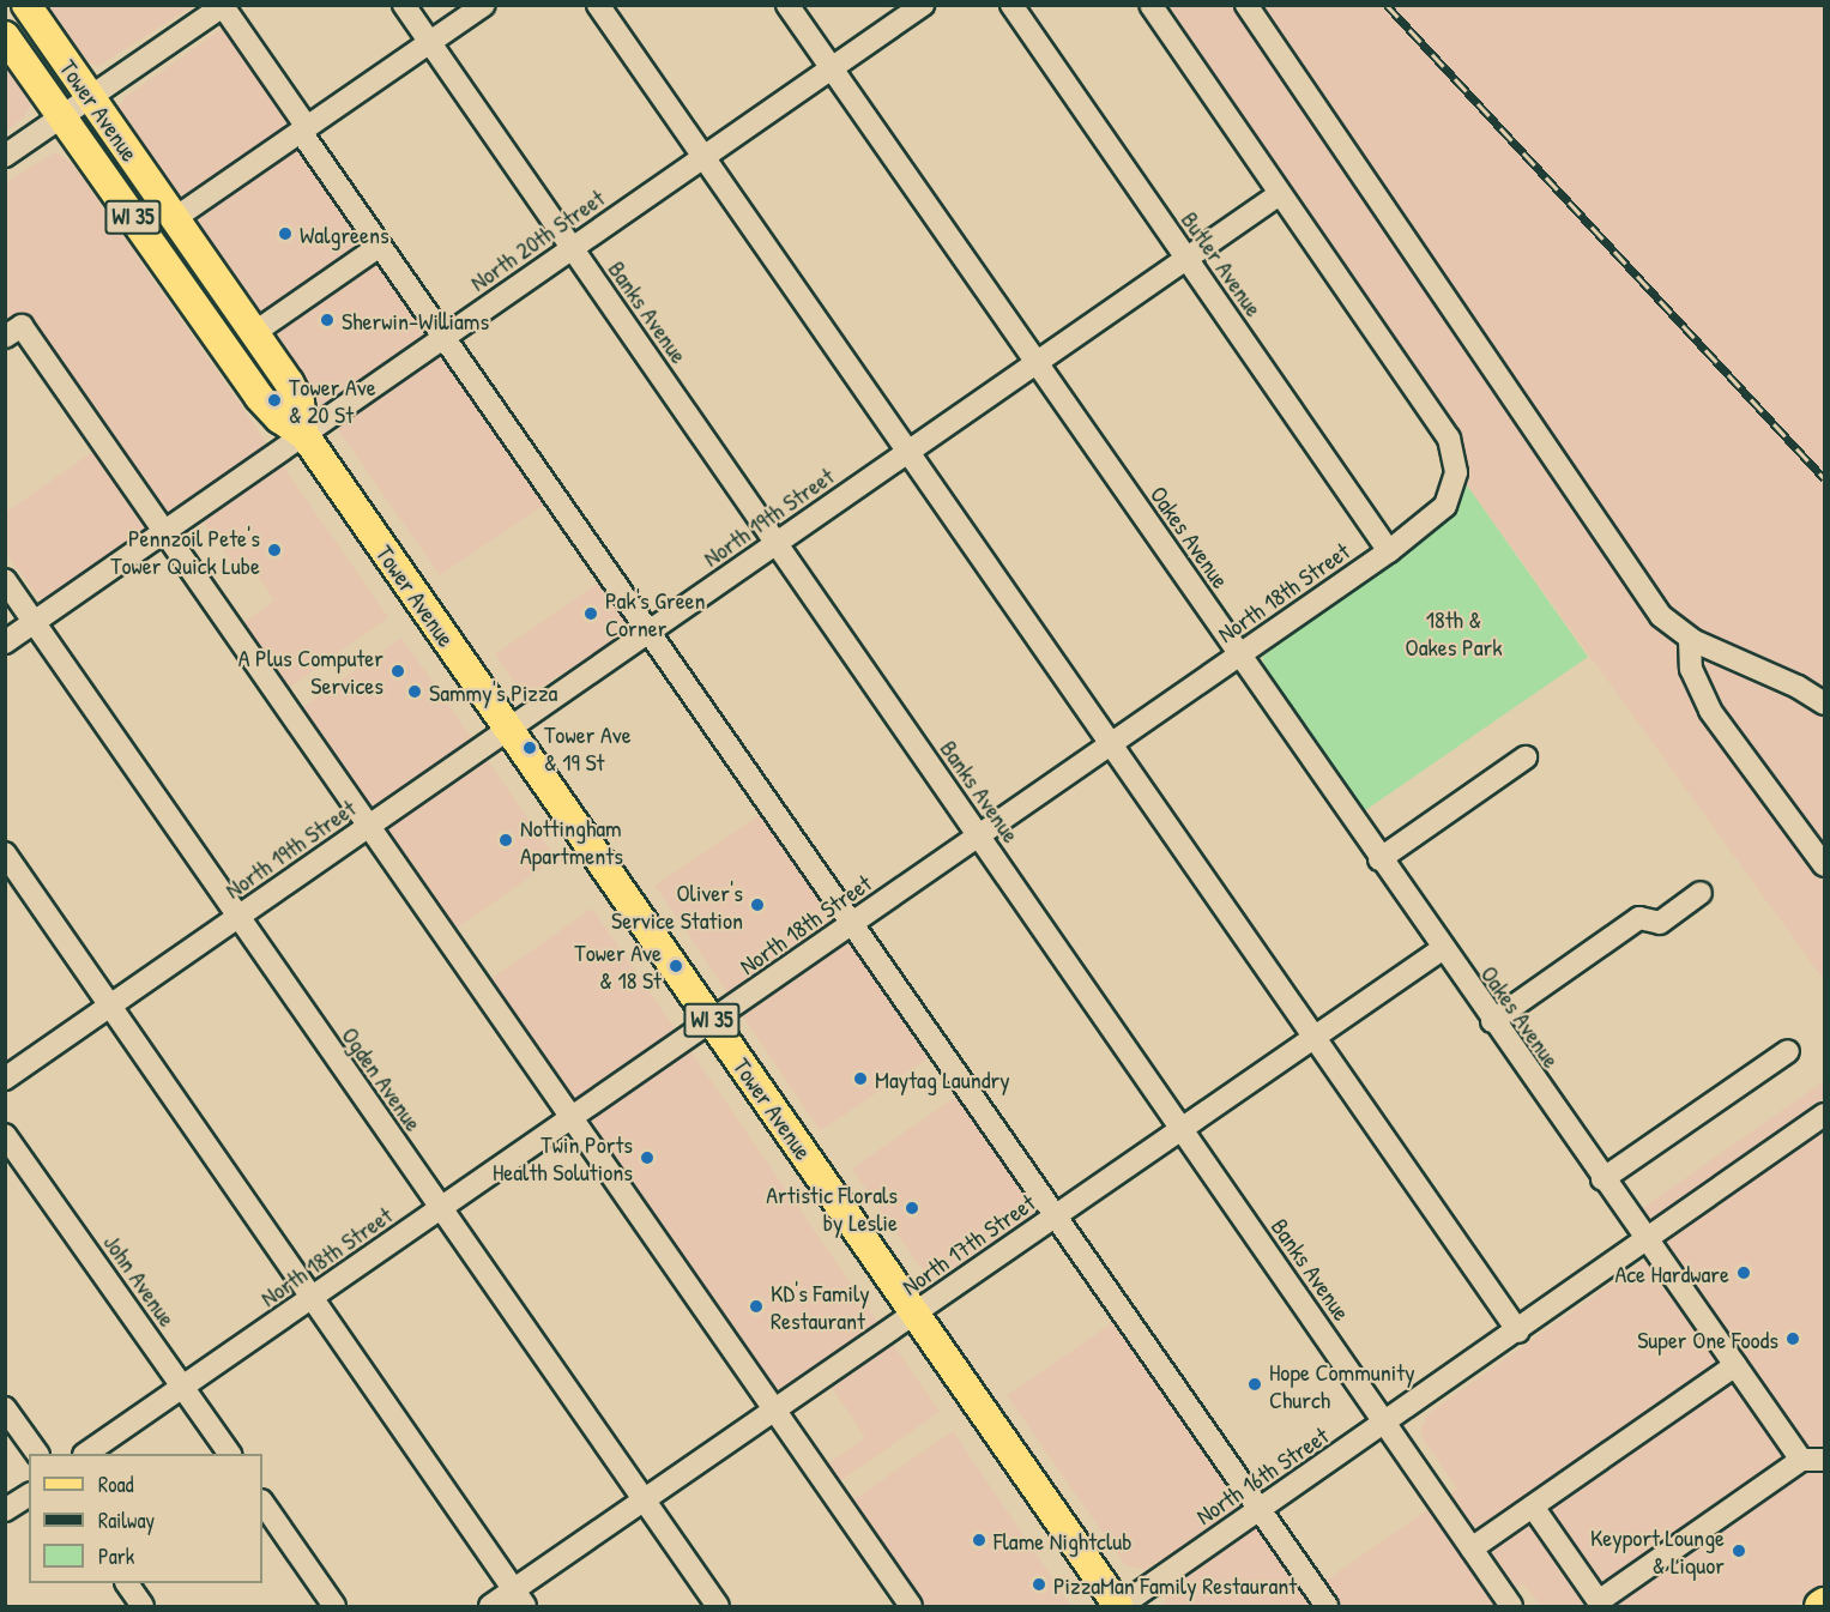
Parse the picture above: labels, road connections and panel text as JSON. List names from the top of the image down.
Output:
{
  "streets": {
    "main road": ["Tower Avenue", "WI 35"],
    "street": [
      "North 20th Street",
      "Butler Avenue",
      "Banks Avenue",
      "North 19th Street",
      "Oakes Avenue",
      "North 18th Street",
      "Ogden Avenue",
      "North 17th Street",
      "John Avenue",
      "North 16th Street"
    ]
  },
  "crossings": [
    ["Tower Avenue", "North 20th Street"],
    ["Tower Avenue", "North 19th Street"],
    ["Tower Avenue", "North 18th Street"],
    ["Tower Avenue", "North 17th Street"],
    ["Tower Avenue", "North 16th Street"],
    ["North 20th Street", "Banks Avenue"],
    ["North 20th Street", "Oakes Avenue"],
    ["North 20th Street", "Ogden Avenue"],
    ["Butler Avenue", "North 19th Street"],
    ["Butler Avenue", "North 18th Street"],
    ["Banks Avenue", "North 19th Street"],
    ["Banks Avenue", "North 18th Street"],
    ["Banks Avenue", "North 17th Street"],
    ["Banks Avenue", "North 16th Street"],
    ["North 19th Street", "Oakes Avenue"],
    ["North 19th Street", "North 18th Street"],
    ["North 19th Street", "Ogden Avenue"],
    ["Oakes Avenue", "North 18th Street"],
    ["Oakes Avenue", "North 17th Street"],
    ["Oakes Avenue", "North 16th Street"],
    ["North 18th Street", "Ogden Avenue"],
    ["North 18th Street", "John Avenue"],
    ["Ogden Avenue", "North 17th Street"]
  ],
  "parks": ["18th & Oakes Park"],
  "places": [
    "Walgreens",
    "Sherwin-Williams",
    "Tower Ave & 20 St",
    "Pennzoil Pete's Tower Quick Lube",
    "Pak's Green Corner",
    "A Plus Computer Services",
    "Sammy's Pizza",
    "Tower Ave & 19 St",
    "Nottingham Apartments",
    "Oliver's Service Station",
    "Tower Ave & 18 St",
    "Maytag Laundry",
    "Twin Ports Health Solutions",
    "Artistic Florals by Leslie",
    "Ace Hardware",
    "KD's Family Restaurant",
    "Super One Foods",
    "Hope Community Church",
    "Flame Nightclub",
    "Keyport Lounge & Liquor",
    "PizzaMan Family Restaurant"
  ],
  "legend": ["Road", "Railway", "Park"]
}
